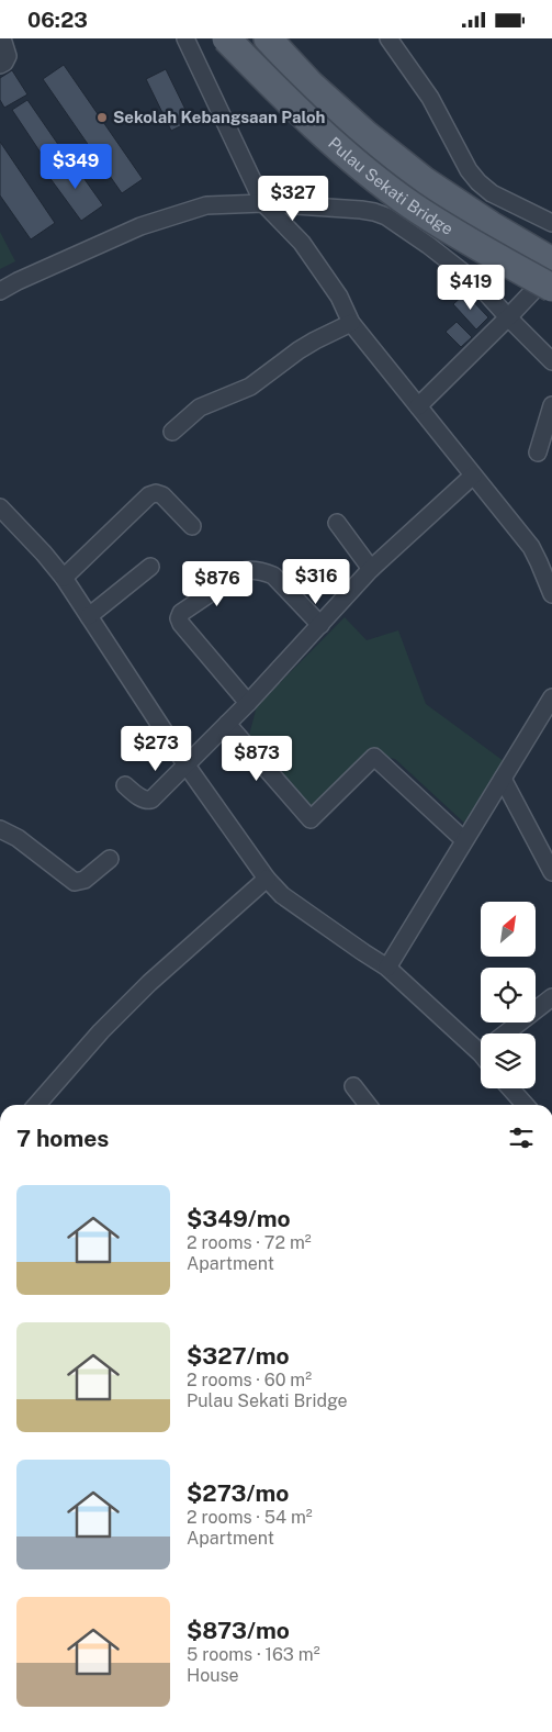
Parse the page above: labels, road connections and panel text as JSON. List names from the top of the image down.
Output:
{
  "streets": {
    "main road": ["Pulau Sekati Bridge"]
  },
  "places": ["Sekolah Kebangsaan Paloh"],
  "north": "top right",
  "page": {
    "status": "06:23",
    "price": [
      "$349",
      "$327",
      "$419",
      "$316",
      "$876",
      "$273",
      "$873"
    ],
    "heading": "7 homes",
    "list": [
      {
        "name": "$349/mo",
        "note": "2 rooms · 72 m² · Apartment"
      },
      {
        "name": "$327/mo",
        "note": "2 rooms · 60 m² · Pulau Sekati Bridge"
      },
      {
        "name": "$273/mo",
        "note": "2 rooms · 54 m² · Apartment"
      },
      {
        "name": "$873/mo",
        "note": "5 rooms · 163 m² · House"
      }
    ]
  }
}
